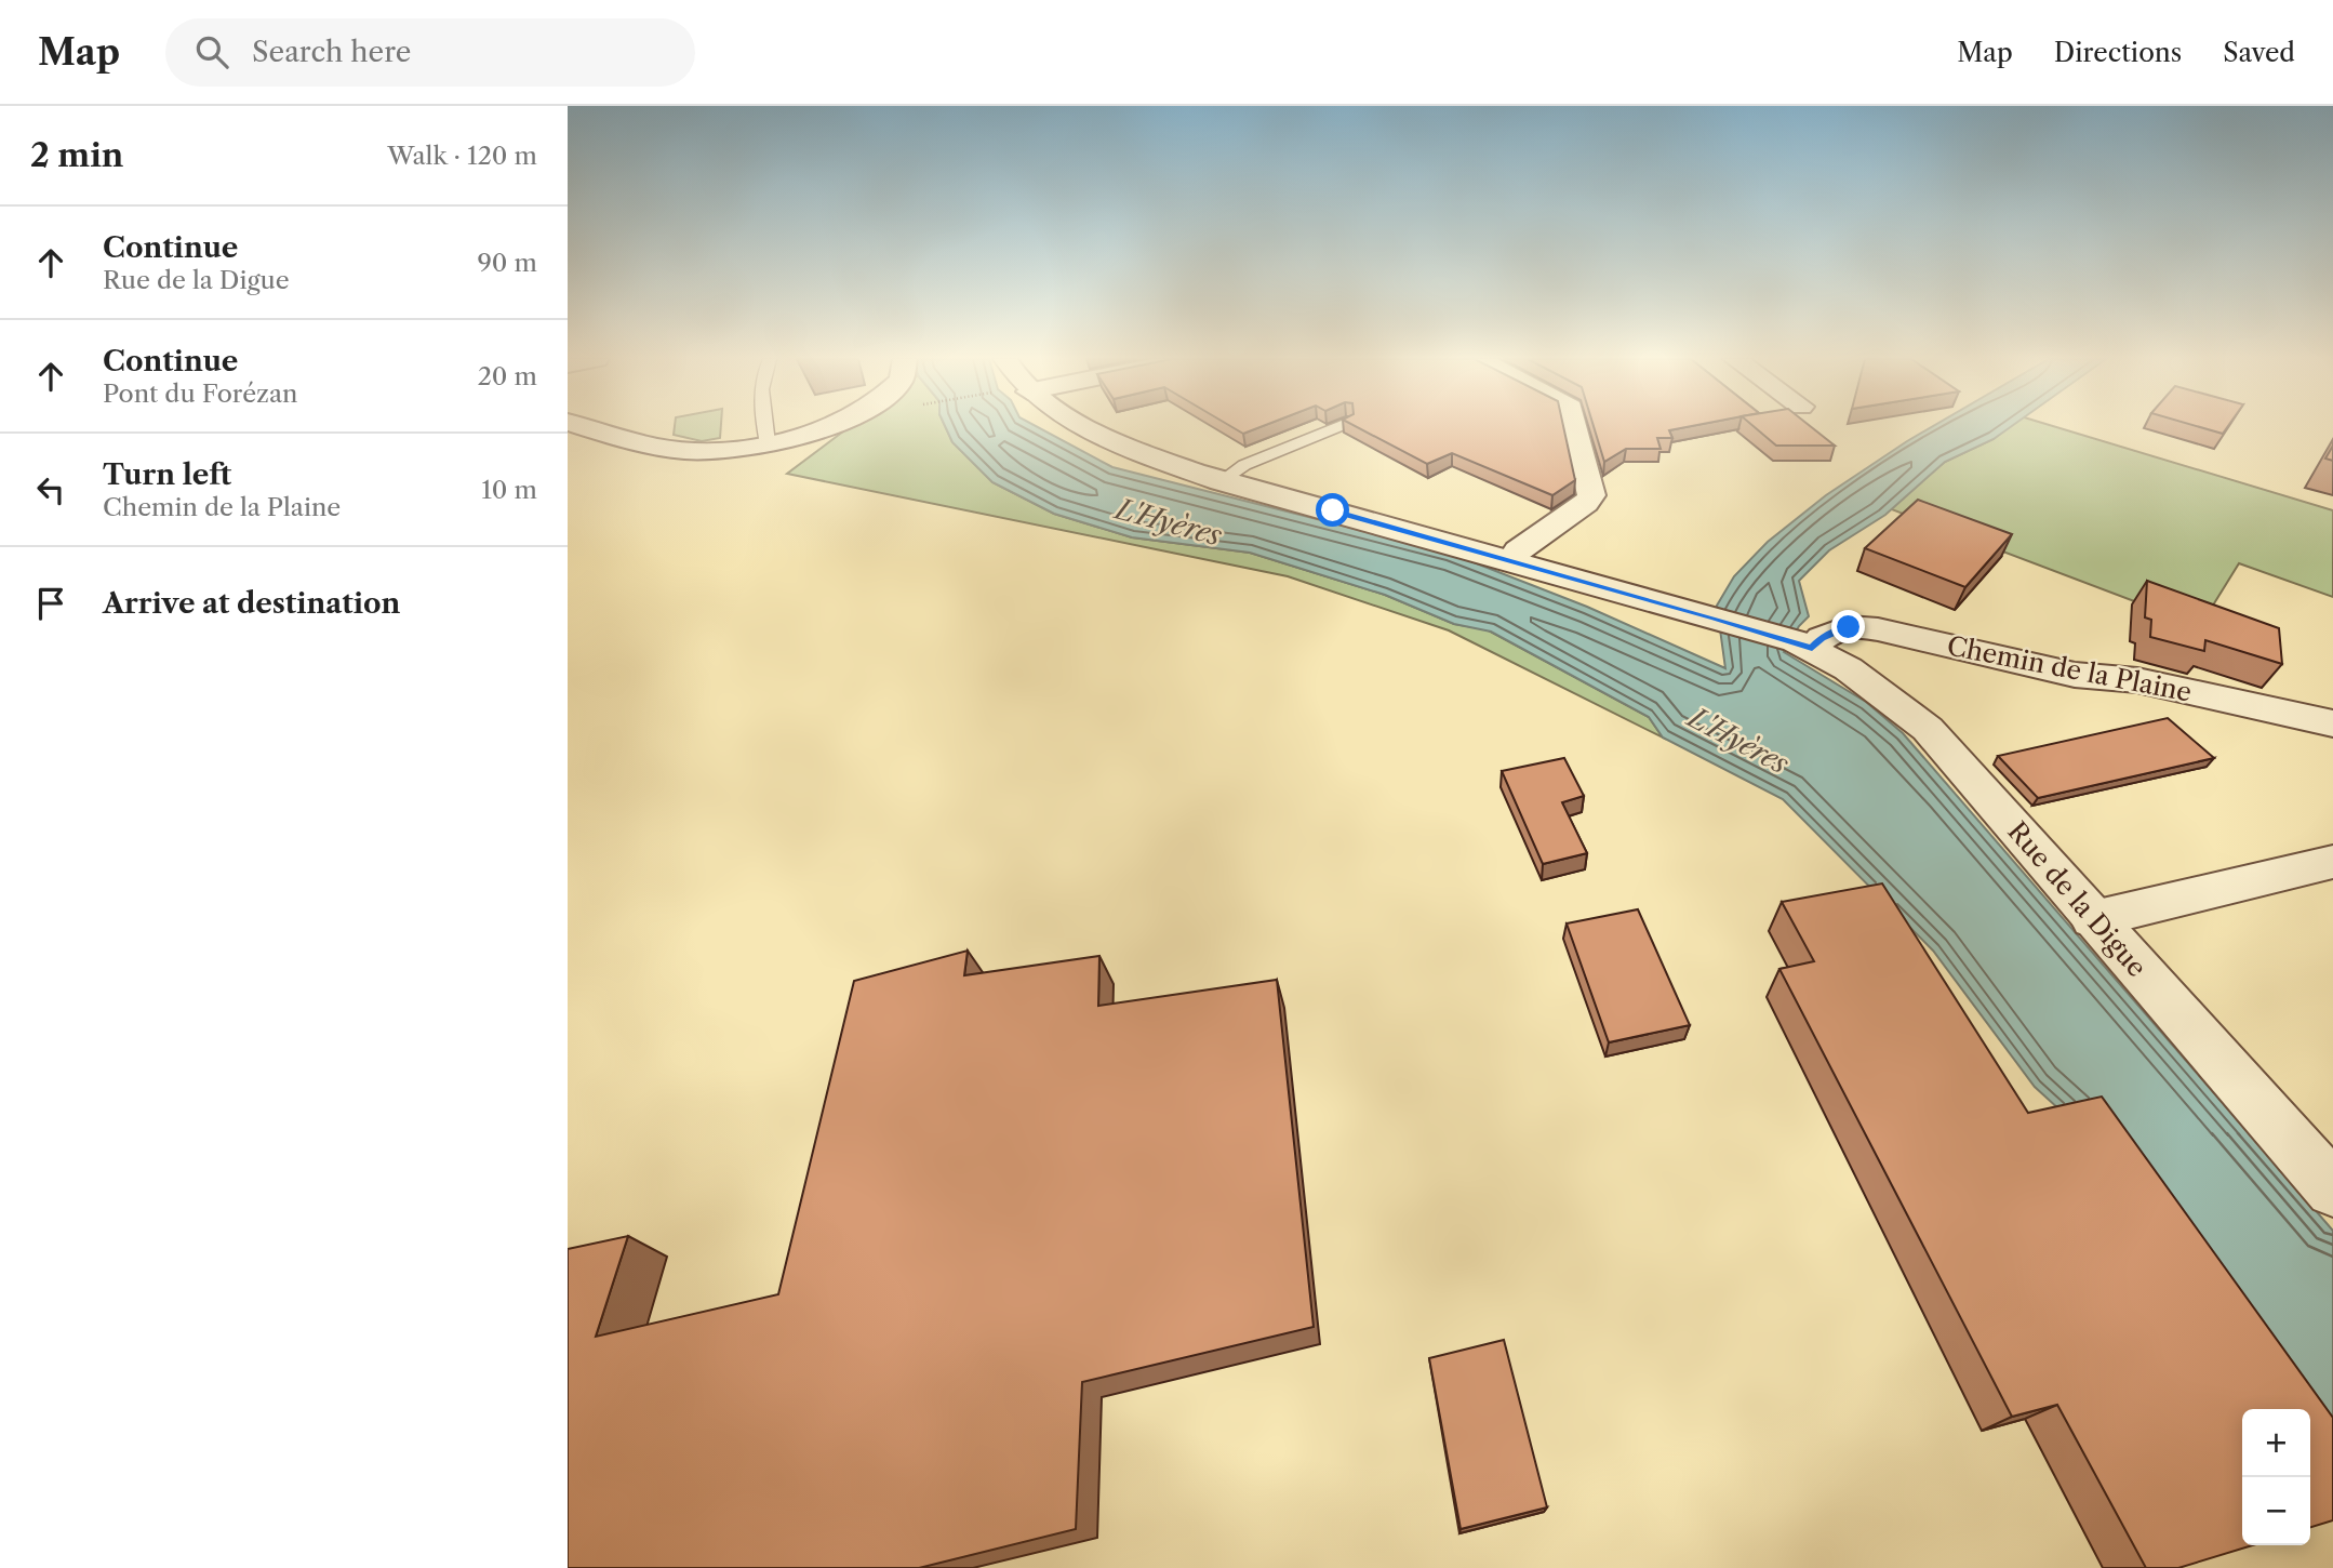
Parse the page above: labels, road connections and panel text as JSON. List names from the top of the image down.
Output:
{
  "streets": {
    "street": ["Chemin de la Plaine", "Rue de la Digue"]
  },
  "crossings": [
    ["Chemin de la Plaine", "Rue de la Digue"]
  ],
  "water": ["L'Hyères"],
  "page": {
    "header": "Map",
    "search": "Search here",
    "nav": ["Map", "Directions", "Saved"],
    "heading": ["2 min", "Walk · 120 m"],
    "list": [
      ["Continue", "Rue de la Digue", "90 m"],
      ["Continue", "Pont du Forézan", "20 m"],
      ["Turn left", "Chemin de la Plaine", "10 m"],
      "Arrive at destination"
    ],
    "map_buttons": ["+", "−"]
  }
}
